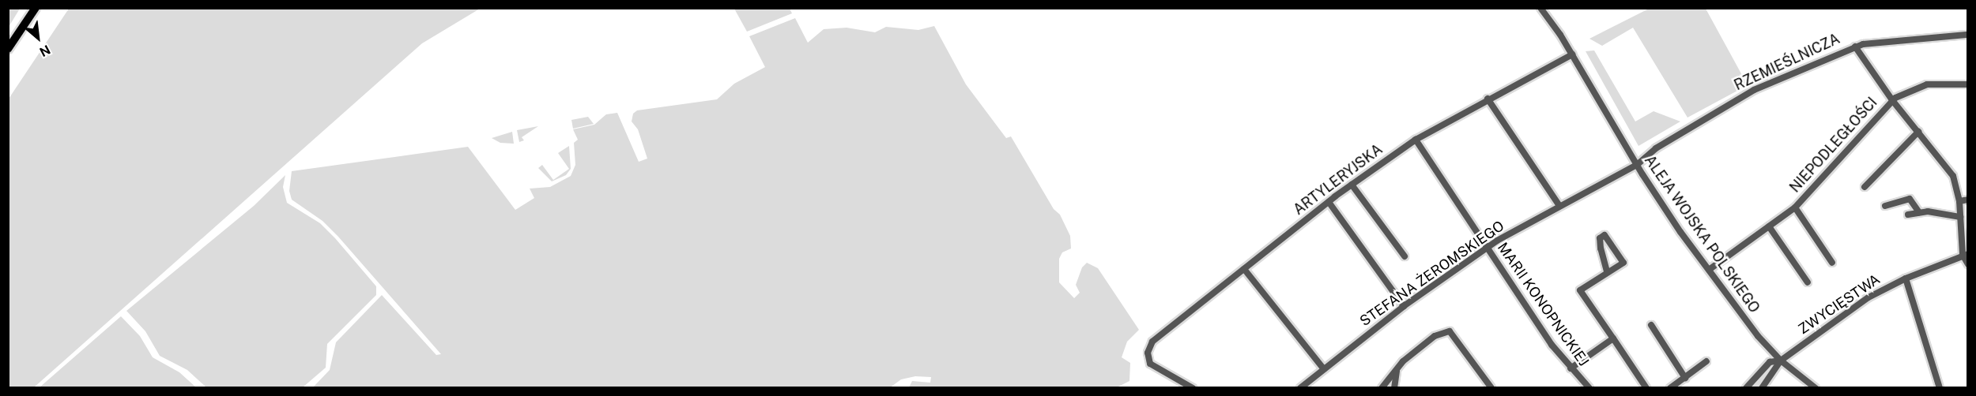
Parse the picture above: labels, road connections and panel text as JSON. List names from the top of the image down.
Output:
{
  "streets": {
    "street": [
      "RZEMIEŚLNICZA",
      "NIEPODLEGŁOŚCI",
      "ARTYLERYJSKA",
      "ALEJA WOJSKA POLSKIEGO",
      "STEFANA ŻEROMSKIEGO",
      "MARII KONOPNICKIEJ",
      "ZWYCIĘSTWA"
    ]
  },
  "crossings": [
    ["RZEMIEŚLNICZA", "ALEJA WOJSKA POLSKIEGO"],
    ["RZEMIEŚLNICZA", "STEFANA ŻEROMSKIEGO"],
    ["NIEPODLEGŁOŚCI", "ALEJA WOJSKA POLSKIEGO"],
    ["ARTYLERYJSKA", "ALEJA WOJSKA POLSKIEGO"],
    ["ARTYLERYJSKA", "MARII KONOPNICKIEJ"],
    ["ALEJA WOJSKA POLSKIEGO", "STEFANA ŻEROMSKIEGO"],
    ["ALEJA WOJSKA POLSKIEGO", "ZWYCIĘSTWA"],
    ["STEFANA ŻEROMSKIEGO", "MARII KONOPNICKIEJ"]
  ],
  "north": "bottom right"
}
